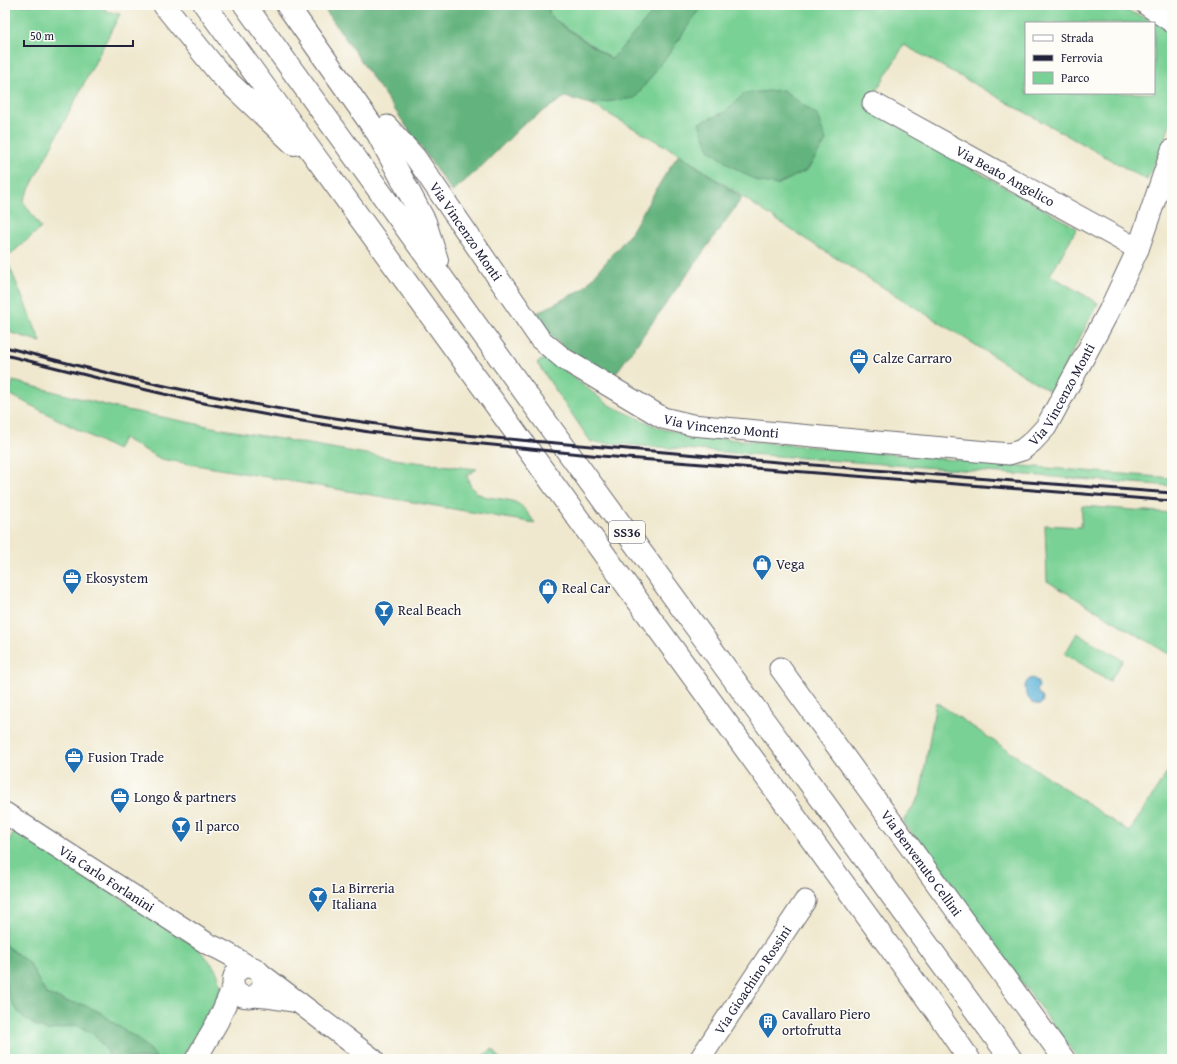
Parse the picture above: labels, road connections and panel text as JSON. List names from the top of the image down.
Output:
{
  "streets": {
    "highway": ["SS36"],
    "street": [
      "Via Beato Angelico",
      "Via Vincenzo Monti",
      "Via Benvenuto Cellini",
      "Via Carlo Forlanini",
      "Via Gioachino Rossini"
    ]
  },
  "crossings": [
    ["Via Beato Angelico", "Via Vincenzo Monti"]
  ],
  "places": {
    "office": [
      "Calze Carraro",
      "Ekosystem",
      "Fusion Trade",
      "Longo & partners"
    ],
    "shop": ["Vega", "Real Car"],
    "bar": ["Real Beach", "Il parco", "La Birreria Italiana"],
    "building": ["Cavallaro Piero ortofrutta"]
  },
  "legend": ["Strada", "Ferrovia", "Parco"],
  "scale_bar": "50 m"
}
